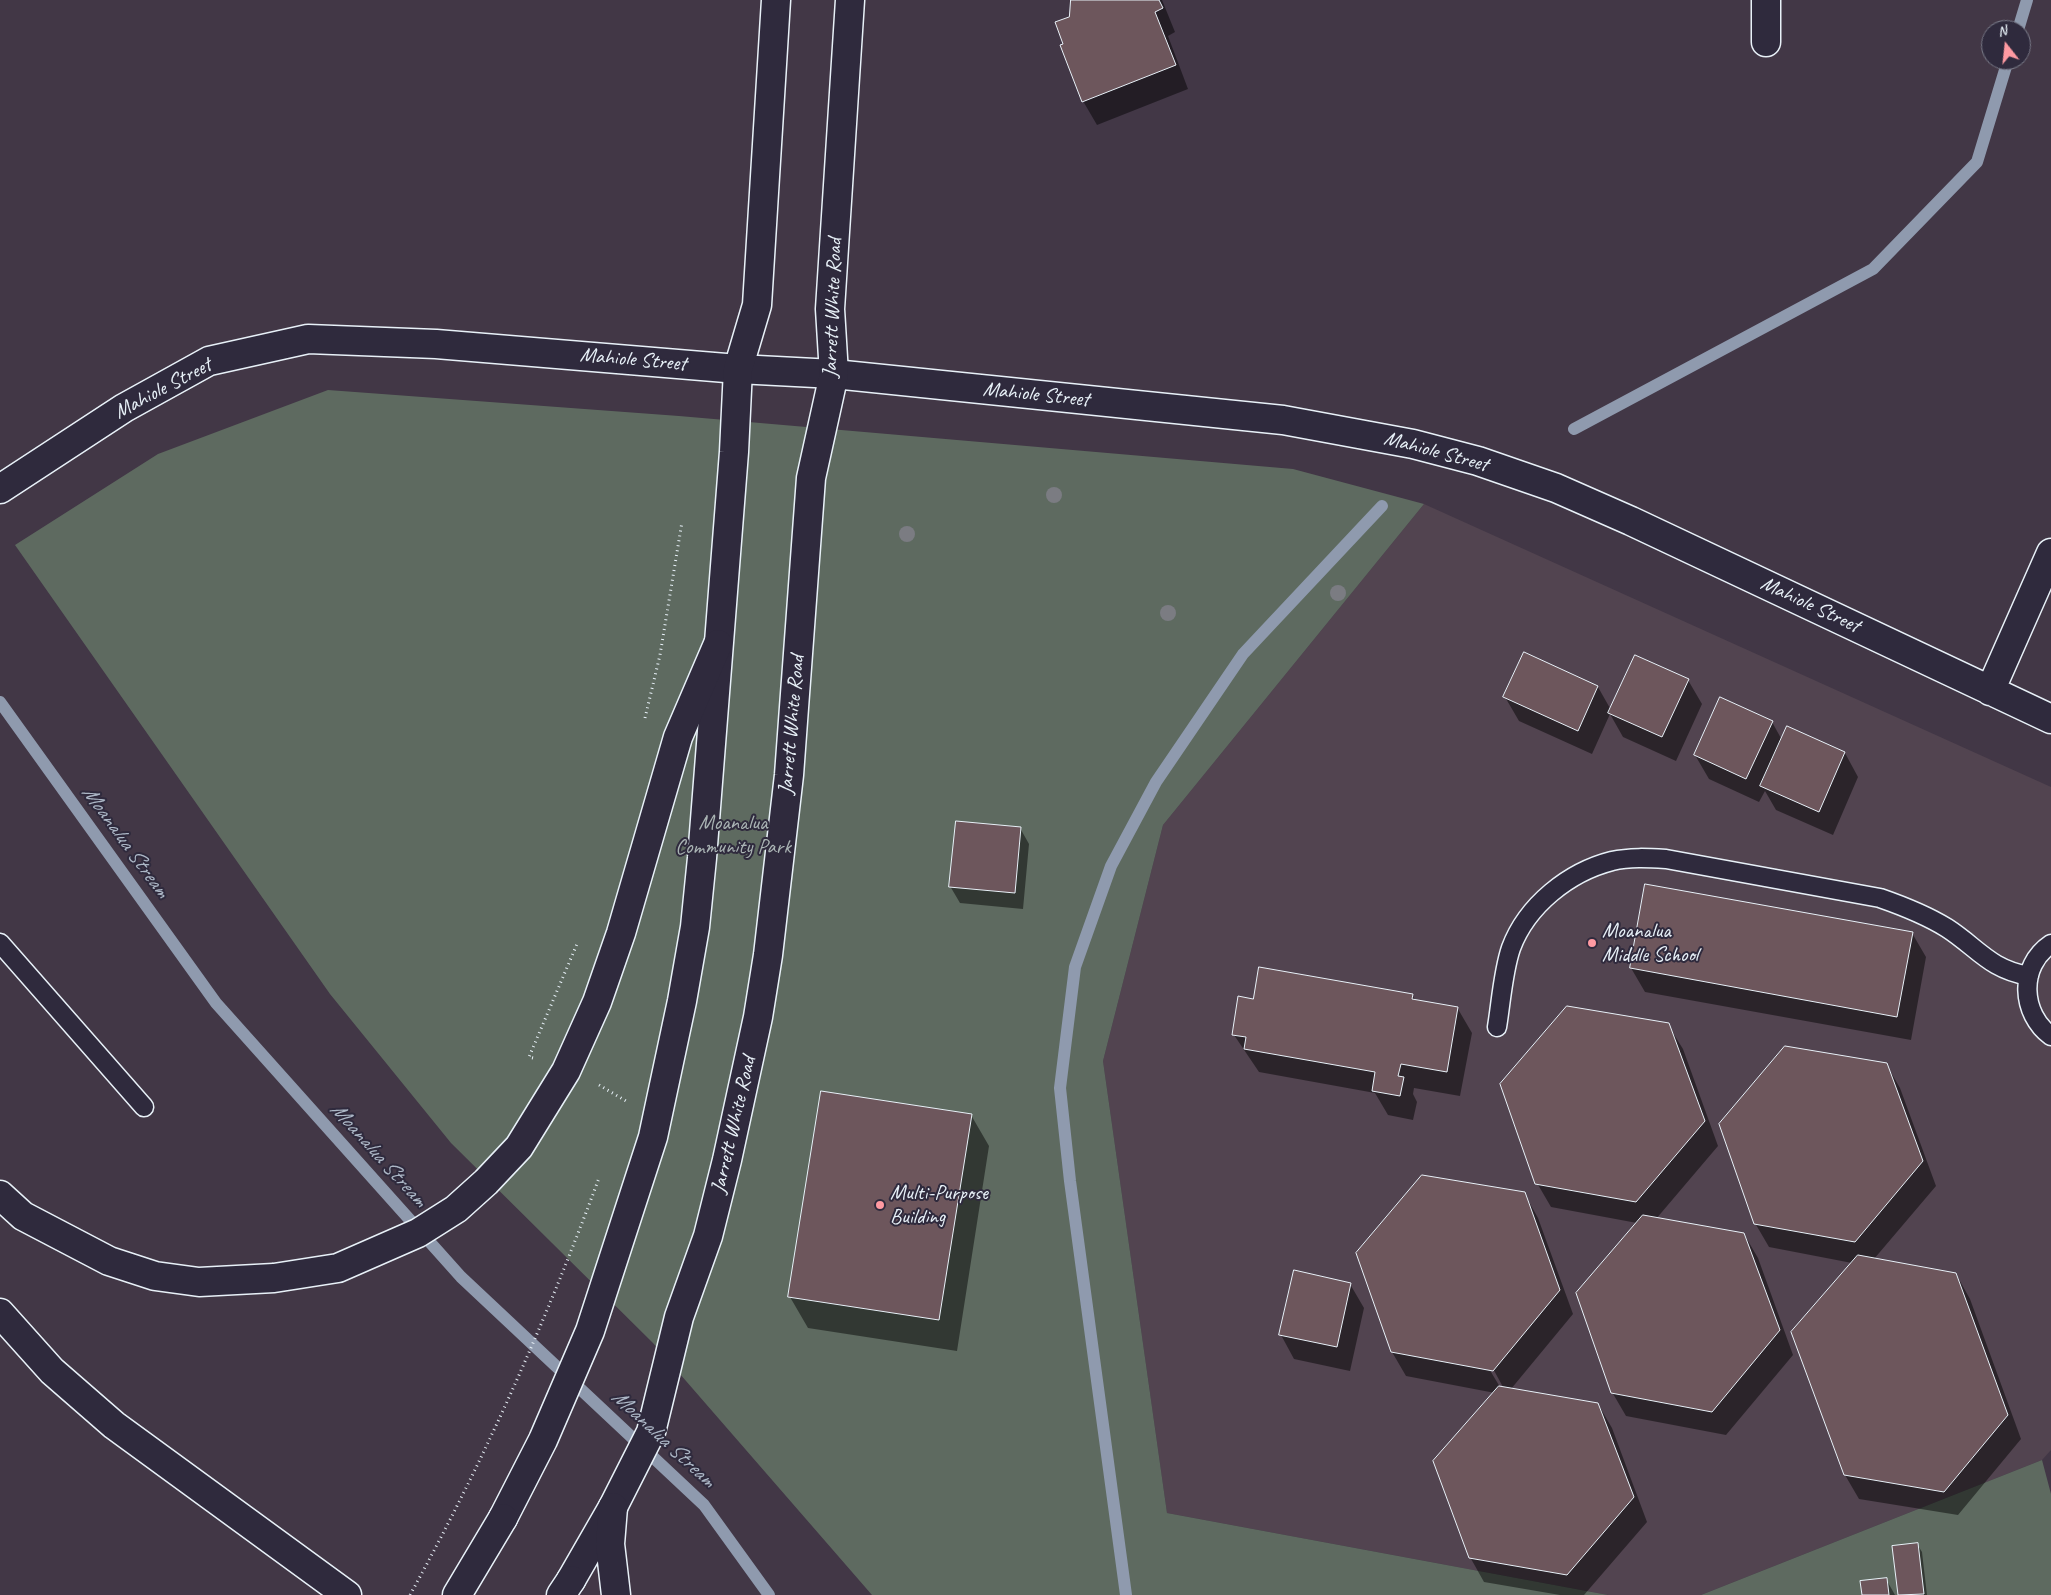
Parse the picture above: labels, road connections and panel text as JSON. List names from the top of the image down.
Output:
{
  "streets": {
    "main road": ["Jarrett White Road", "Mahiole Street"]
  },
  "crossings": [
    ["Jarrett White Road", "Mahiole Street"]
  ],
  "water": ["Moanalua Stream"],
  "parks": ["Moanalua Community Park"],
  "places": ["Moanalua Middle School", "Multi-Purpose Building"],
  "north": "top"
}
